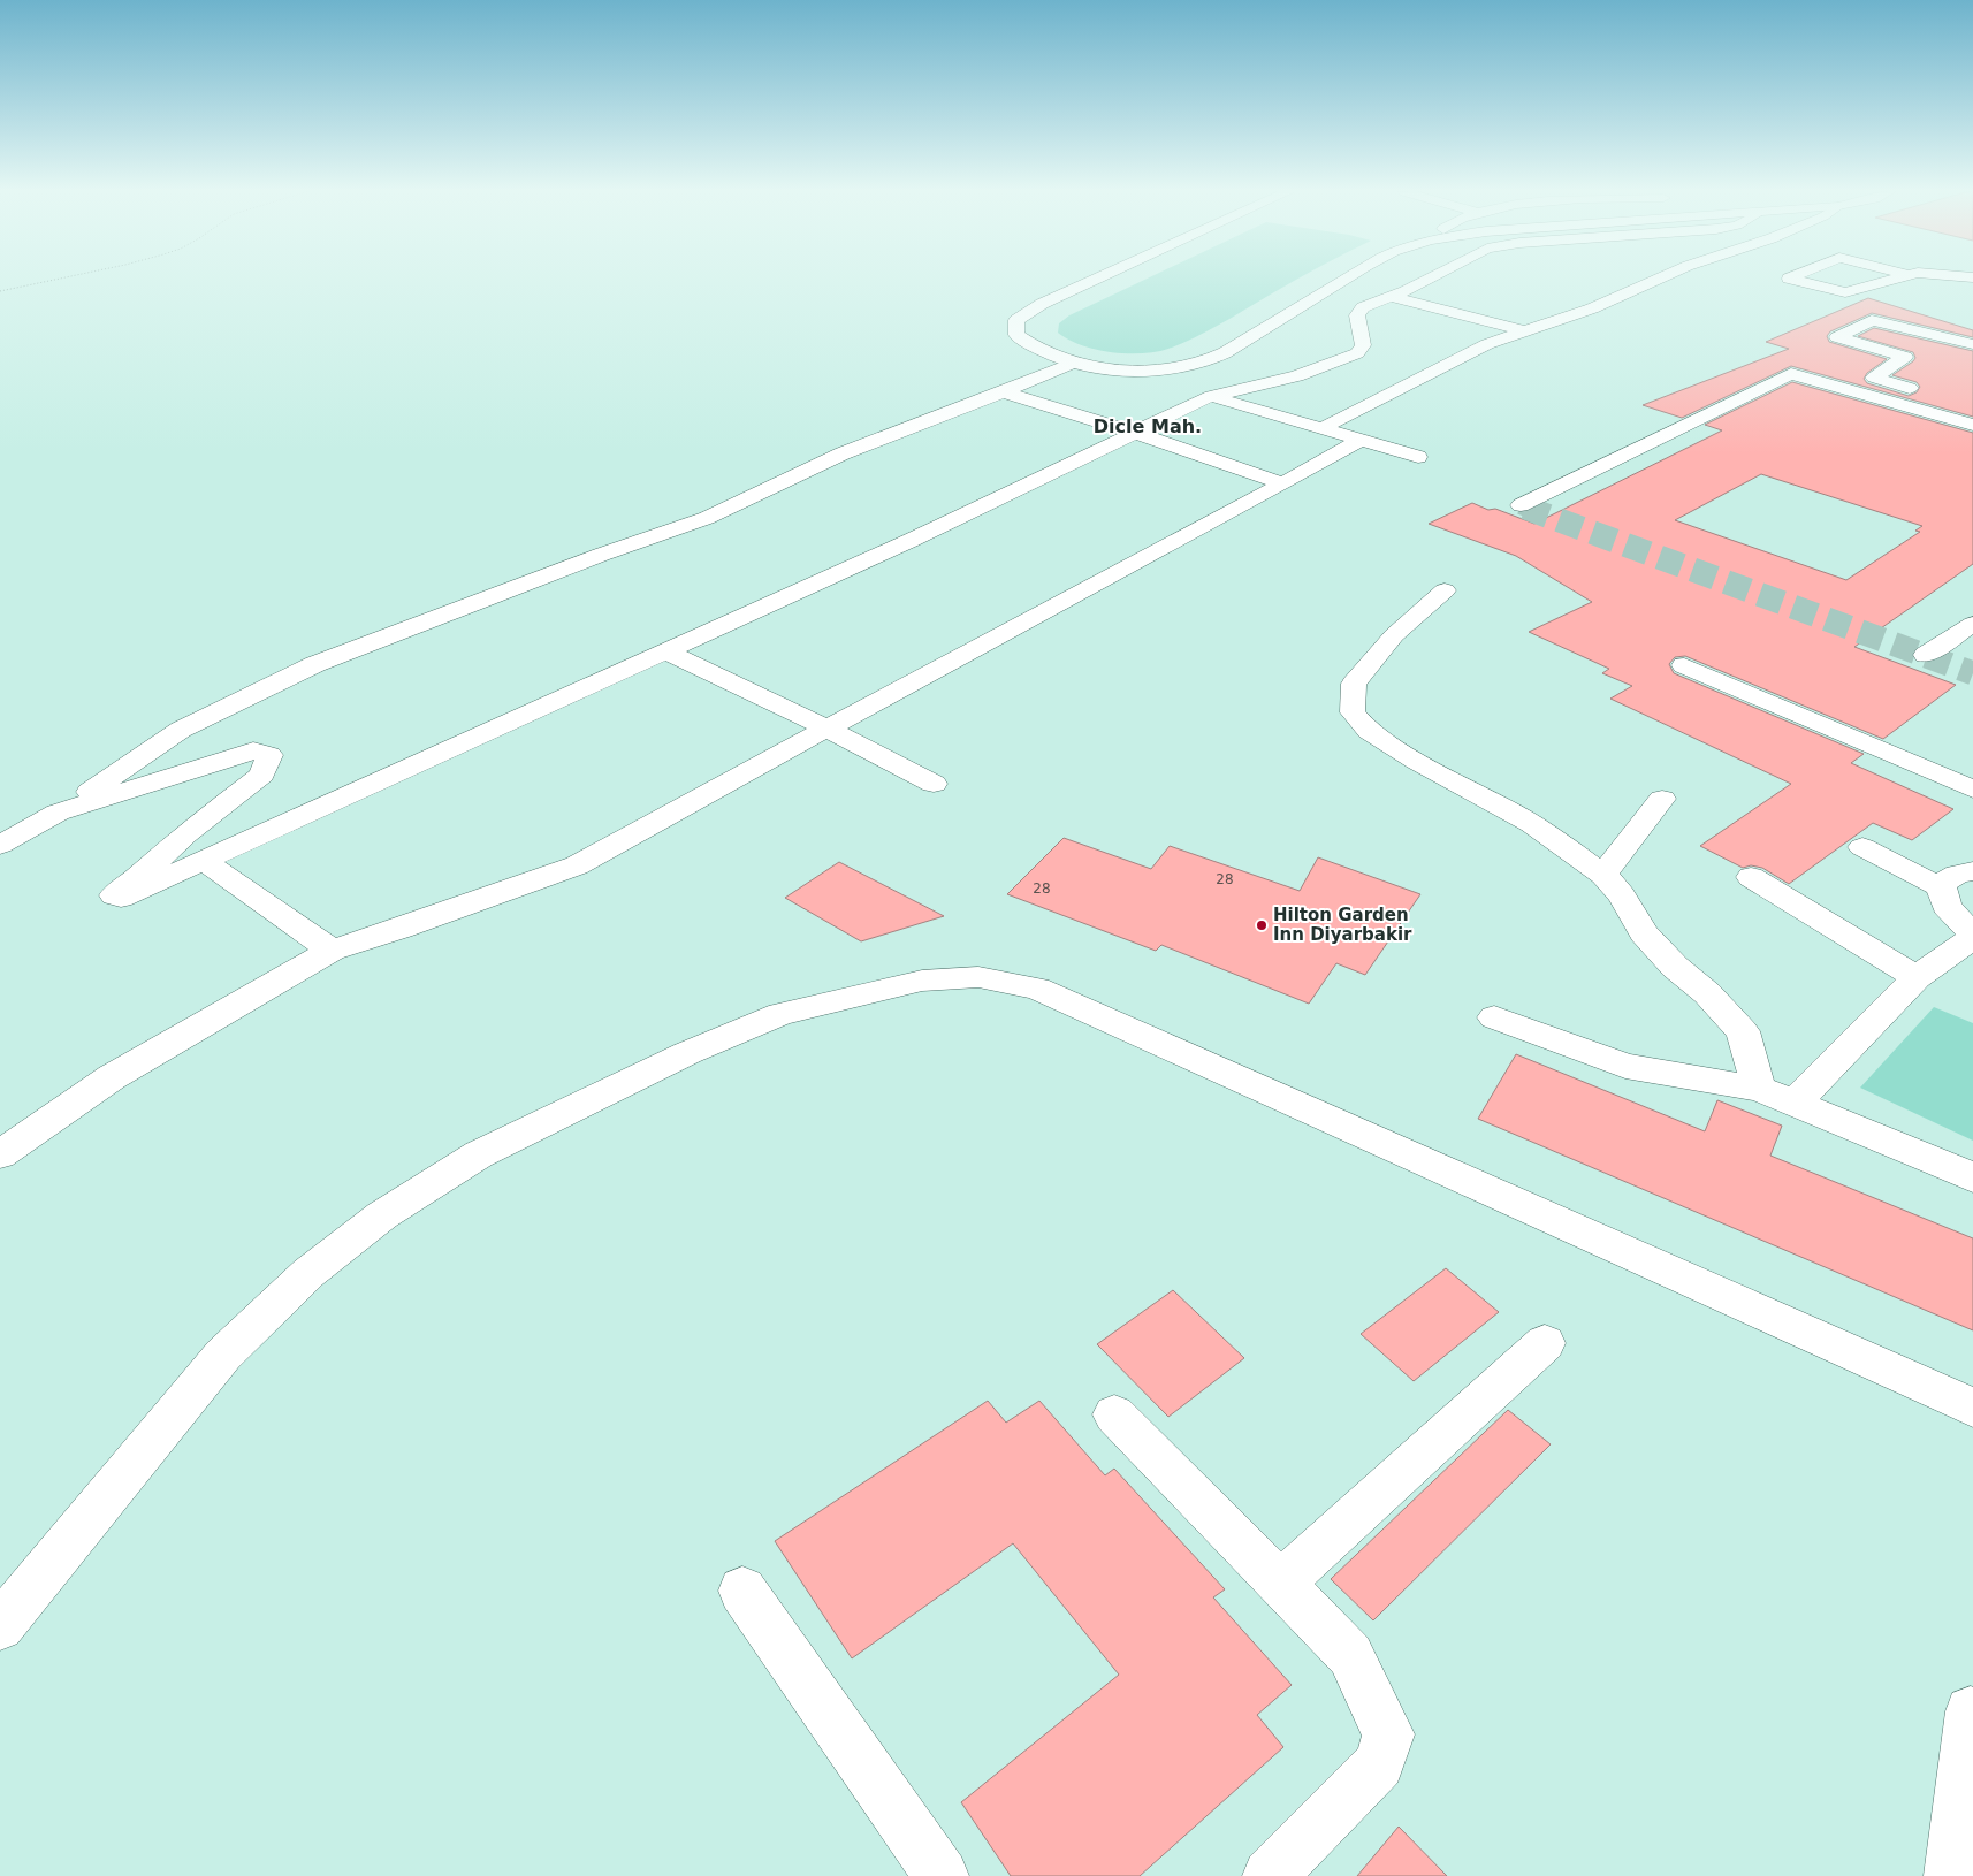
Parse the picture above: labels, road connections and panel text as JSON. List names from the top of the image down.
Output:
{
  "districts": ["Dicle Mah."],
  "places": ["Hilton Garden Inn Diyarbakir"],
  "house_numbers": ["28", "28"]
}
